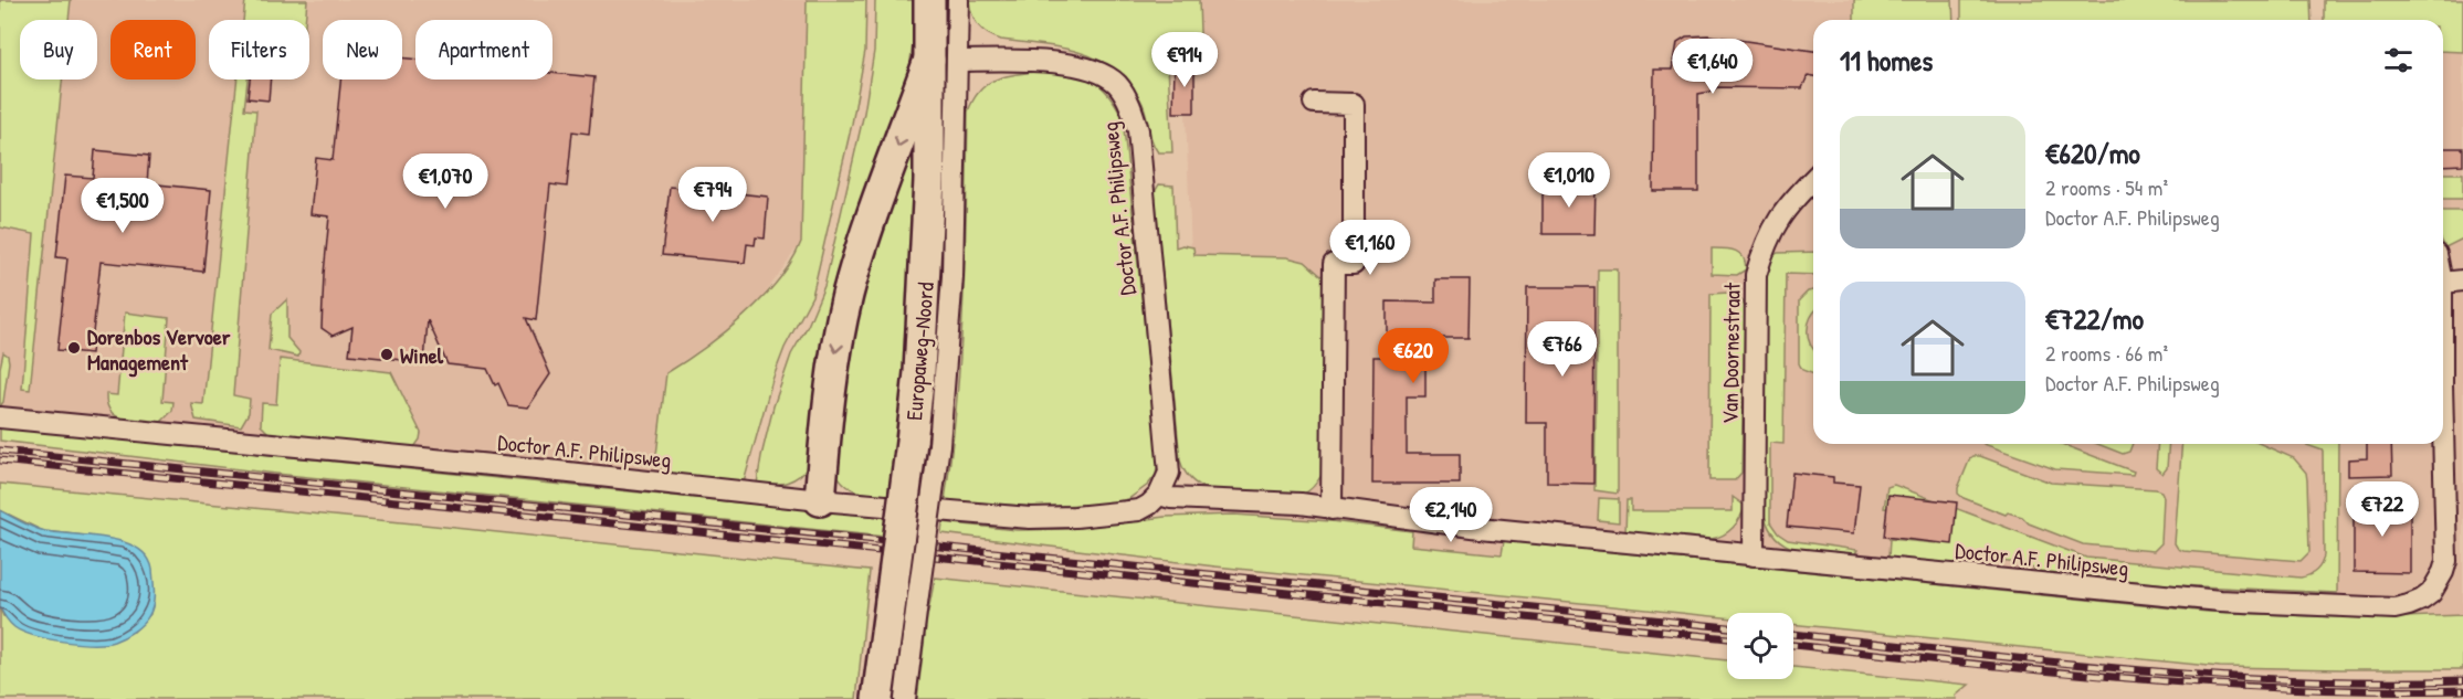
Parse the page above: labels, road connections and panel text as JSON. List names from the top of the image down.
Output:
{
  "streets": {
    "main road": ["Europaweg-Noord"],
    "street": ["Doctor A.F. Philipsweg", "Van Doornestraat"]
  },
  "crossings": [
    ["Doctor A.F. Philipsweg", "Europaweg-Noord"],
    ["Doctor A.F. Philipsweg", "Van Doornestraat"]
  ],
  "places": ["Dorenbos Vervoer Management", "Winel"],
  "page": {
    "chip": [
      "Buy",
      "Rent",
      "Filters",
      "New",
      "Apartment"
    ],
    "heading": "11 homes",
    "price": [
      "€914",
      "€1,640",
      "€1,010",
      "€1,070",
      "€794",
      "€1,500",
      "€1,160",
      "€766",
      "€620",
      "€722",
      "€2,140"
    ],
    "list": [
      {
        "name": "€620/mo",
        "note": "2 rooms · 54 m² · Doctor A.F. Philipsweg"
      },
      {
        "name": "€722/mo",
        "note": "2 rooms · 66 m² · Doctor A.F. Philipsweg"
      }
    ]
  }
}
